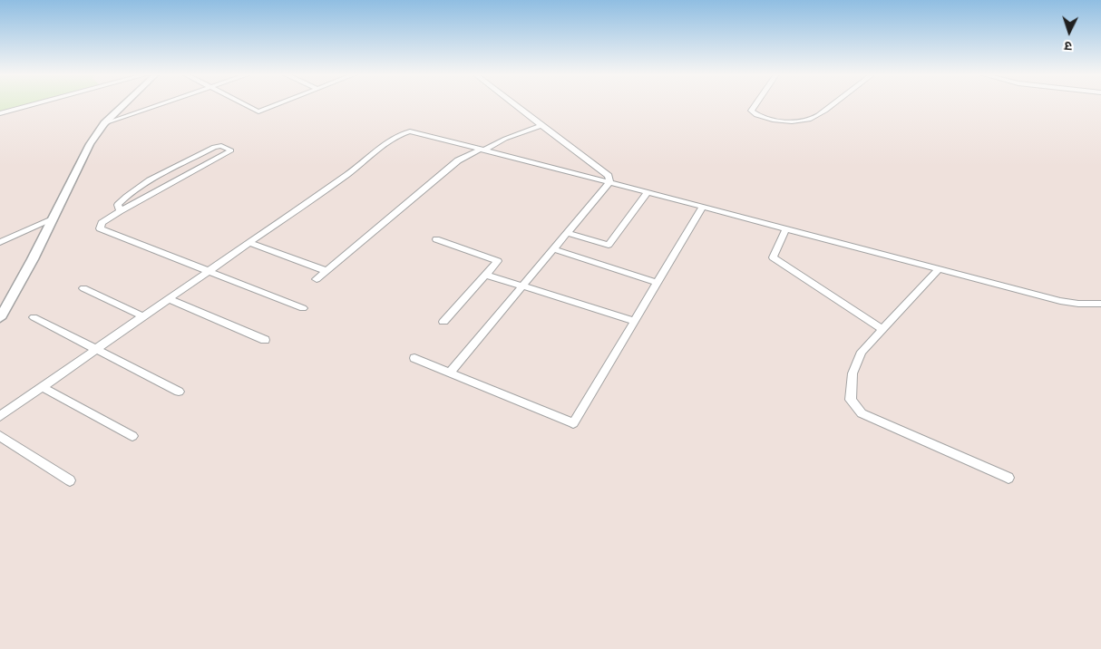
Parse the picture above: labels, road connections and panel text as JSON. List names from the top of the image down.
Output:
{
  "north": "bottom"
}
